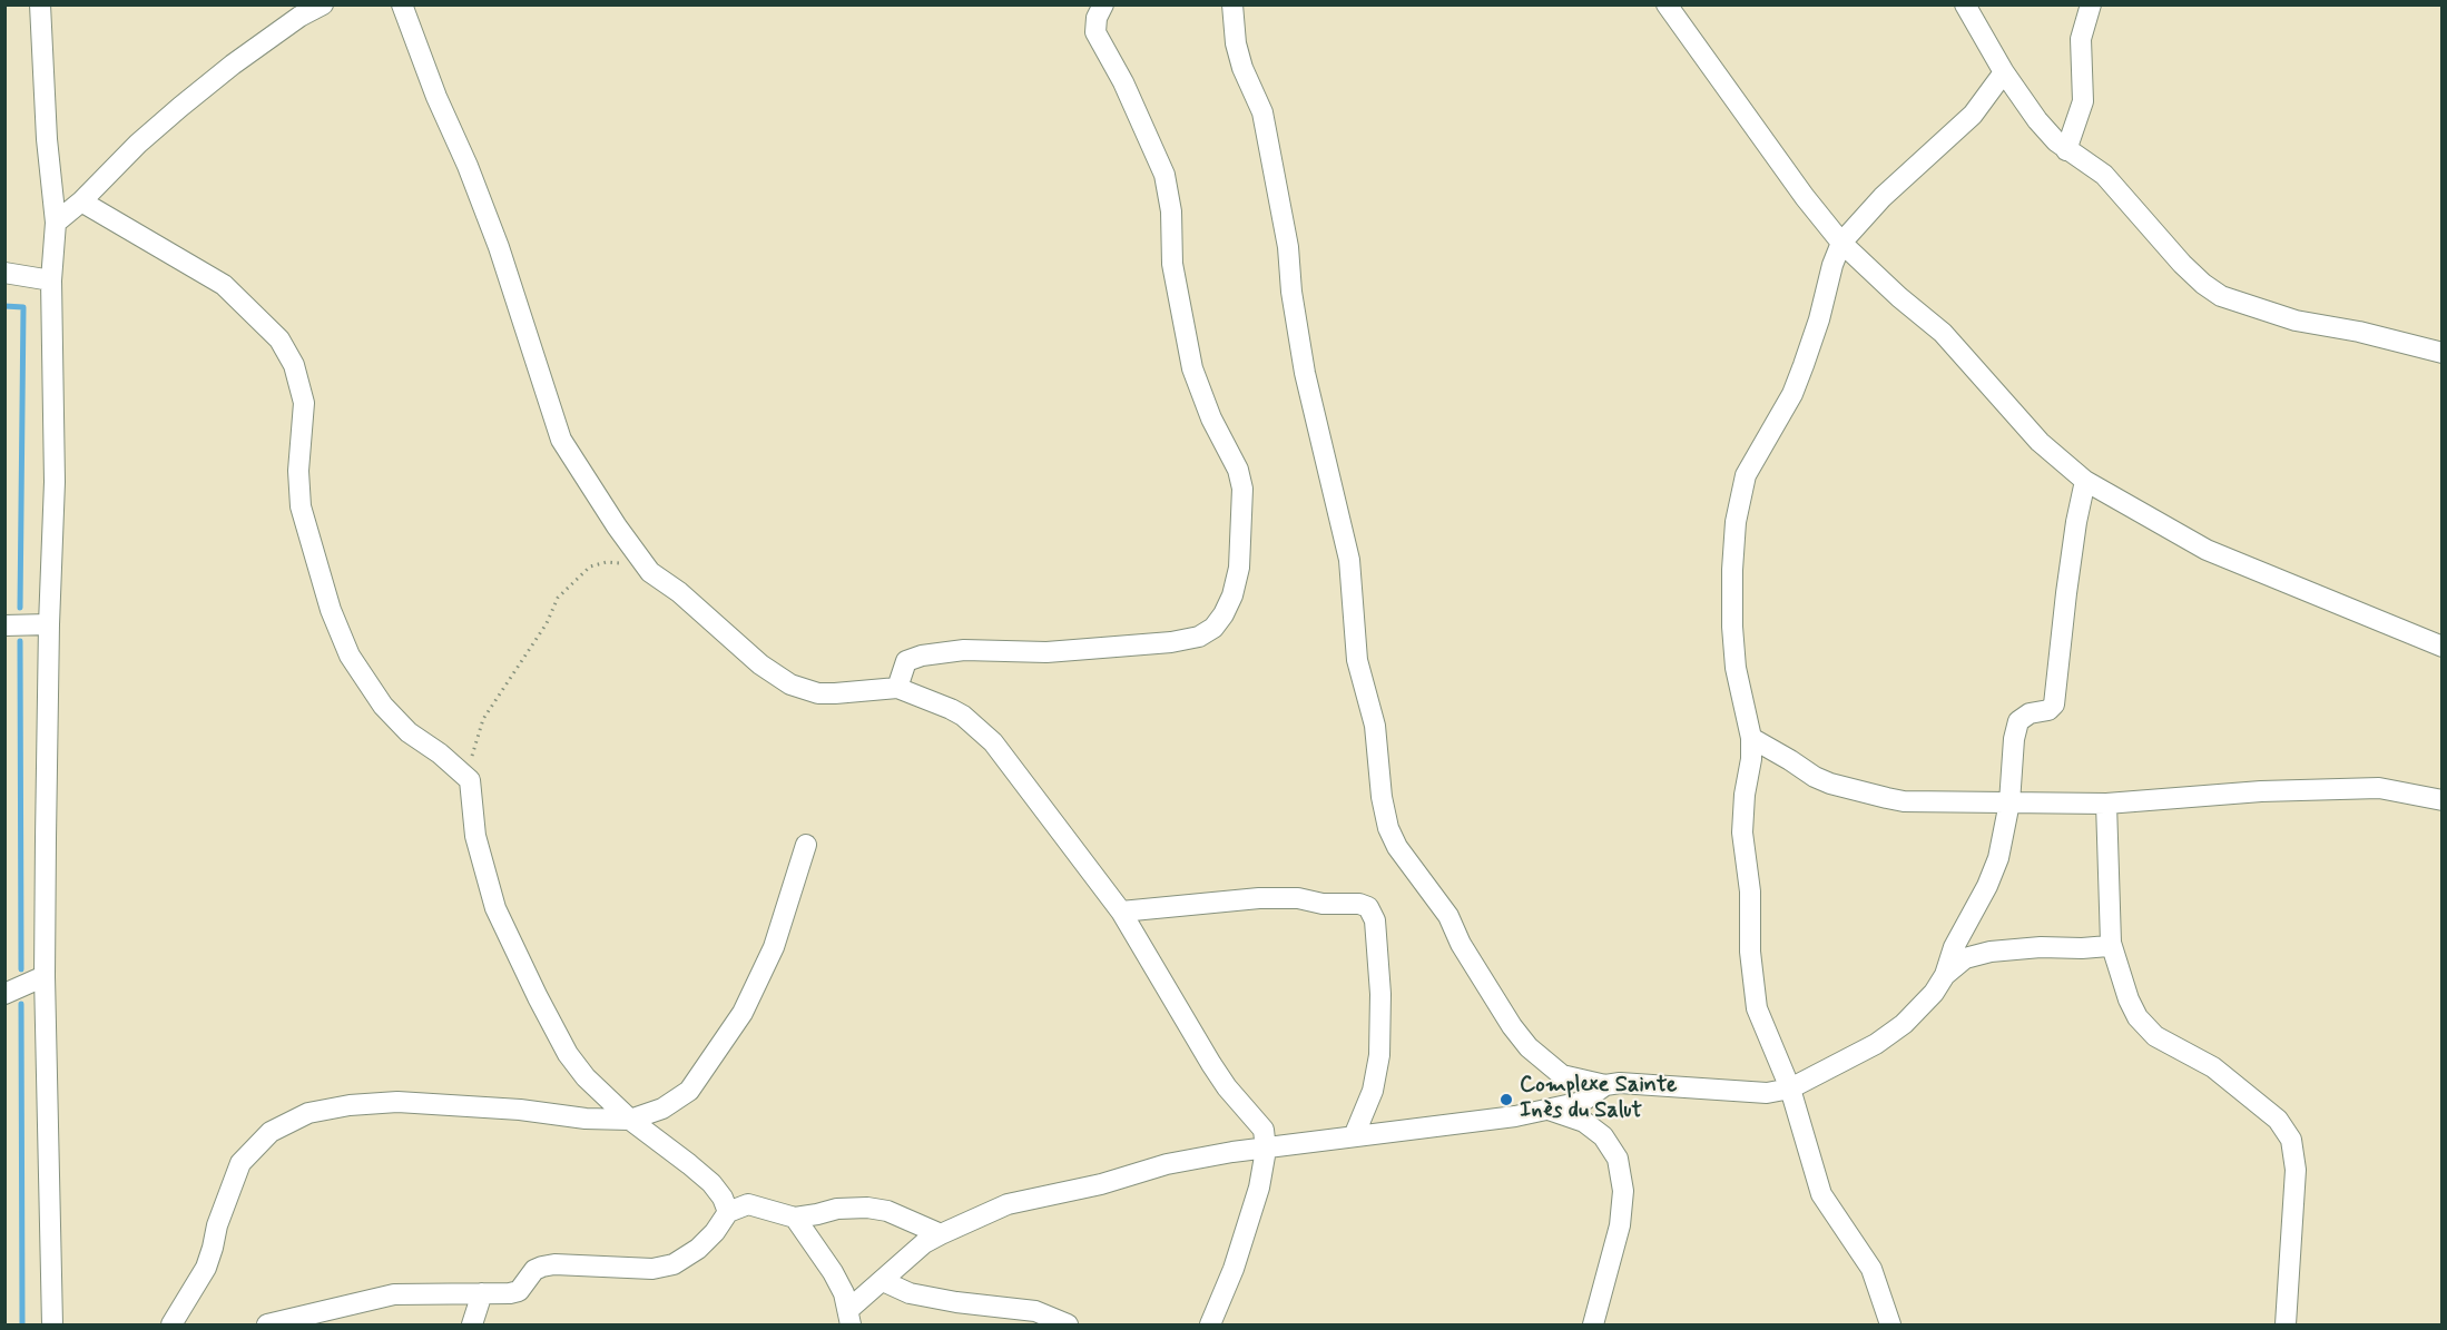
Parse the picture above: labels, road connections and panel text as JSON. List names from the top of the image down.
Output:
{
  "places": ["Complexe Sainte Inès du Salut"]
}
